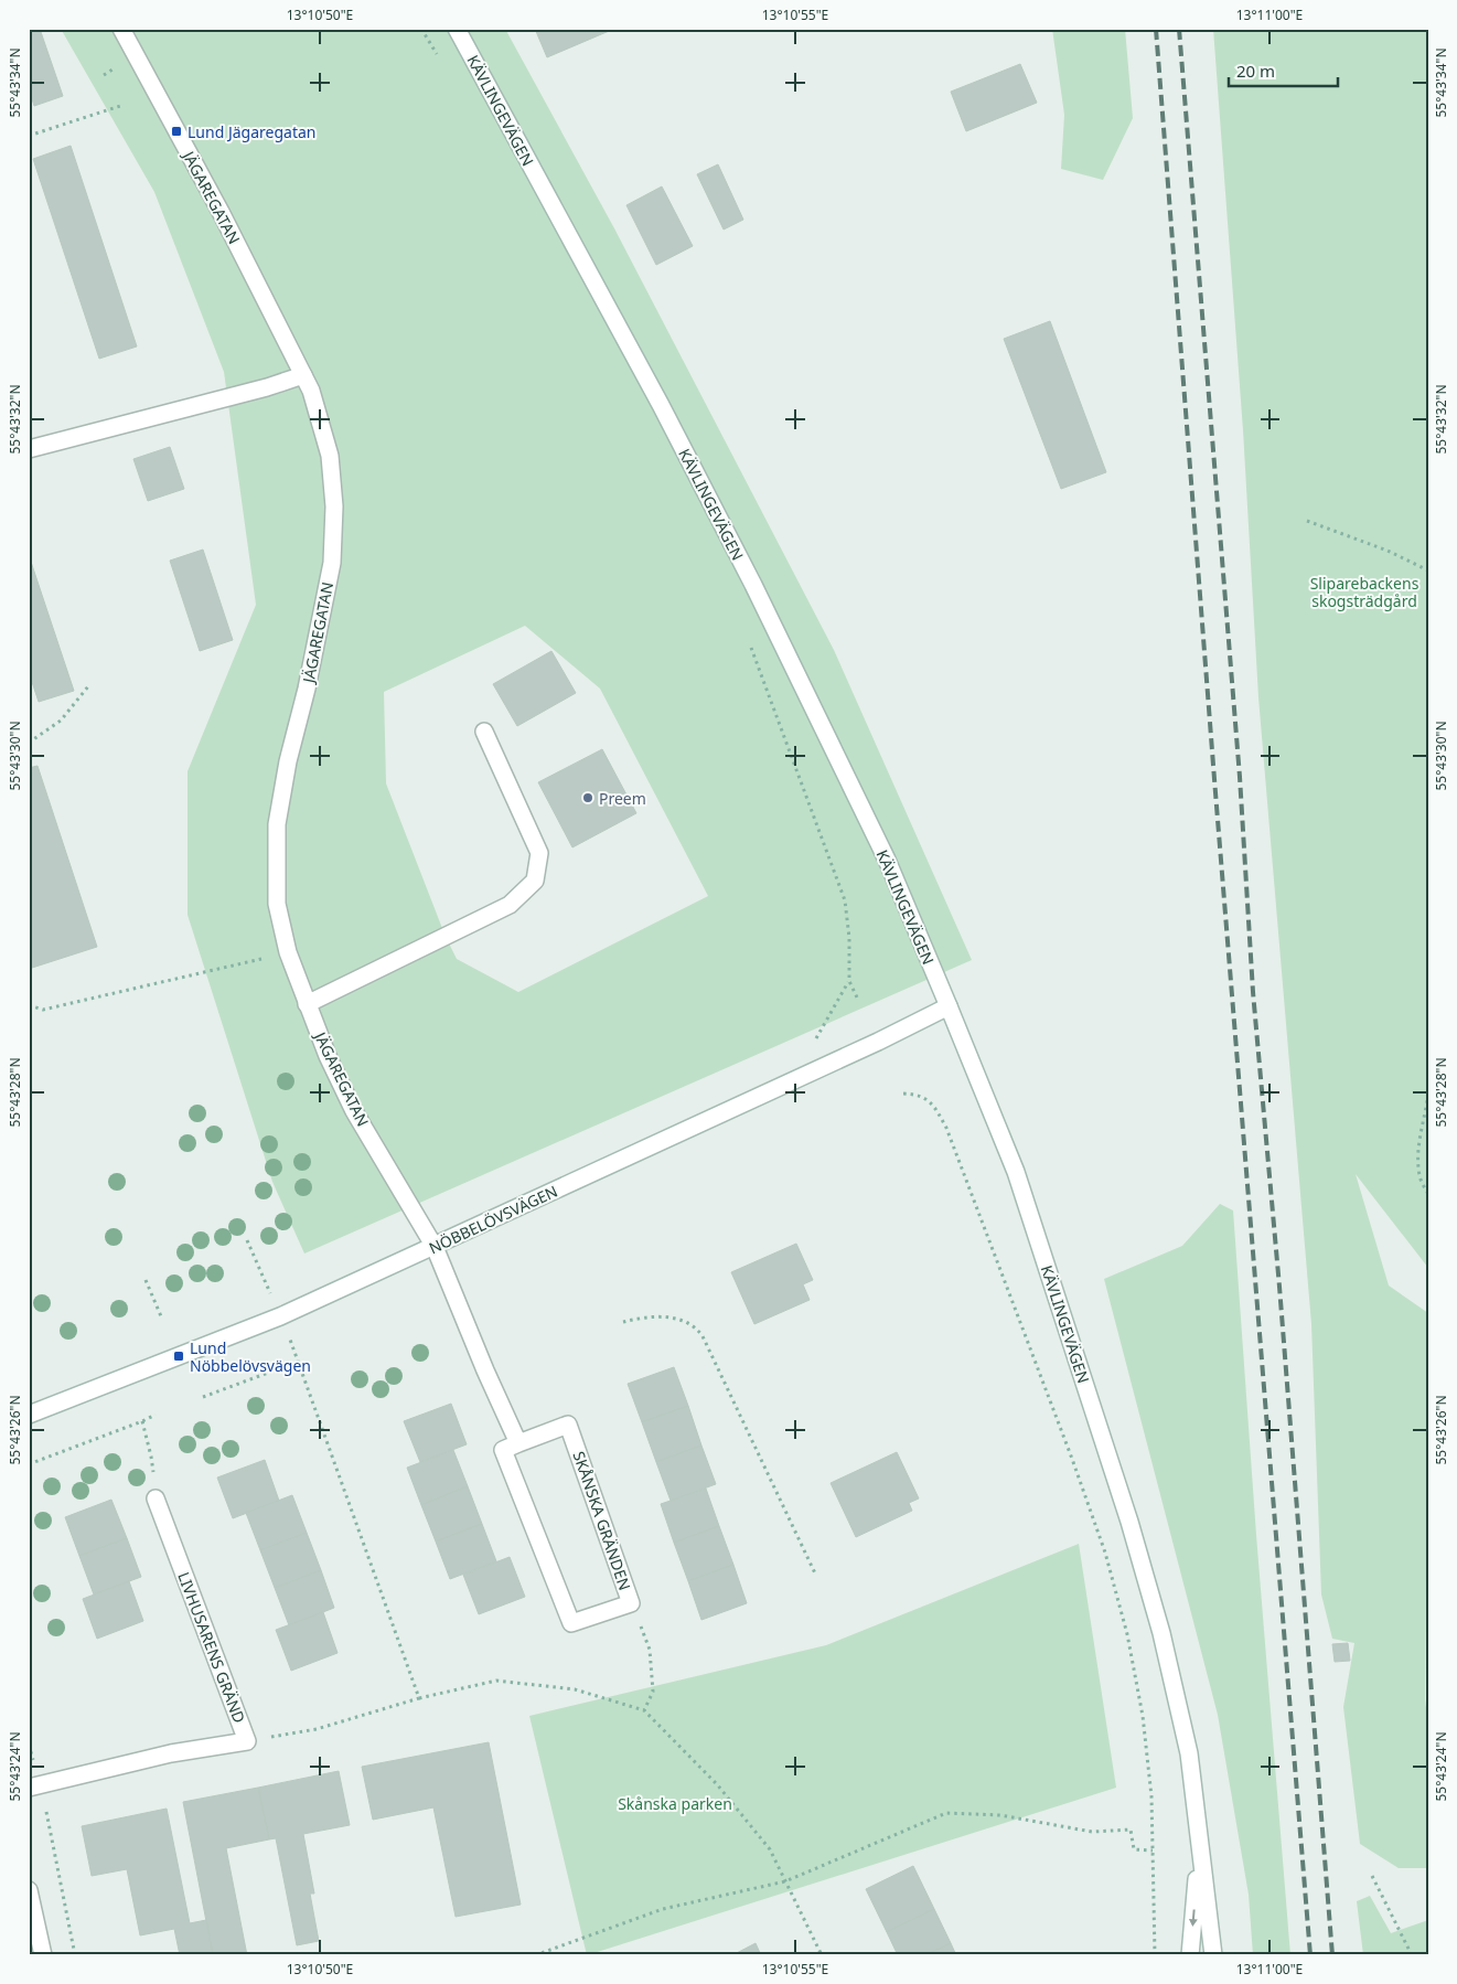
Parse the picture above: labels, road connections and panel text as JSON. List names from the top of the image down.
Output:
{
  "streets": {
    "street": [
      "KÄVLINGEVÄGEN",
      "JÄGAREGATAN",
      "NÖBBELÖVSVÄGEN",
      "SKÅNSKA GRÄNDEN",
      "LIVHUSARENS GRÄND"
    ]
  },
  "crossings": [
    ["KÄVLINGEVÄGEN", "NÖBBELÖVSVÄGEN"],
    ["JÄGAREGATAN", "NÖBBELÖVSVÄGEN"]
  ],
  "parks": ["Sliparebackens skogsträdgård", "Skånska parken"],
  "places": {
    "transit": ["Lund Jägaregatan", "Lund Nöbbelövsvägen"],
    "other": ["Preem"]
  },
  "scale_bar": "20 m",
  "coordinates": [
    "13°10'50\"E",
    "13°10'55\"E",
    "13°11'00\"E",
    "55°43'34\"N",
    "55°43'32\"N",
    "55°43'30\"N",
    "55°43'28\"N",
    "55°43'26\"N",
    "55°43'24\"N"
  ]
}
